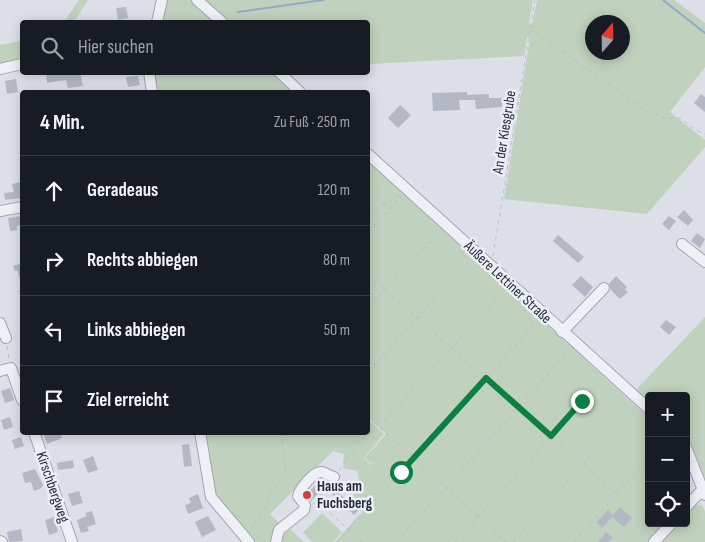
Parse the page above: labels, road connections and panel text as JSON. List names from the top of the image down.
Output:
{
  "streets": {
    "street": ["Äußere Lettiner Straße", "Kirschbergweg"],
    "path": ["An der Kiesgrube"]
  },
  "crossings": [
    ["An der Kiesgrube", "Äußere Lettiner Straße"]
  ],
  "places": ["Haus am Fuchsberg"],
  "north": "top",
  "page": {
    "search": "Hier suchen",
    "heading": ["4 Min.", "Zu Fuß · 250 m"],
    "list": [
      ["Geradeaus", "120 m"],
      ["Rechts abbiegen", "80 m"],
      ["Links abbiegen", "50 m"],
      "Ziel erreicht"
    ],
    "map_buttons": ["+", "−"]
  }
}
